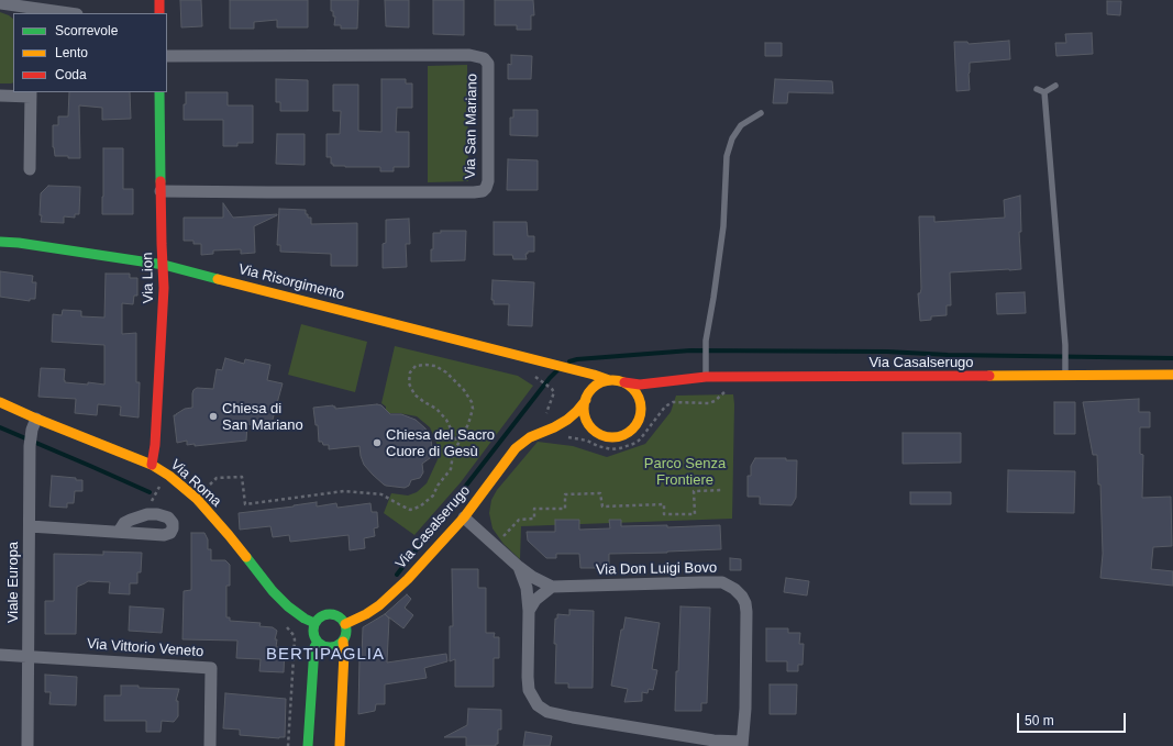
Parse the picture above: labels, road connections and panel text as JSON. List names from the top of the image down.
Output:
{
  "streets": {
    "street": [
      "Via San Mariano",
      "Via Lion",
      "Via Risorgimento",
      "Via Casalserugo",
      "Via Roma",
      "Via Don Luigi Bovo",
      "Viale Europa",
      "Via Vittorio Veneto"
    ]
  },
  "crossings": [
    ["Via San Mariano", "Via Lion"],
    ["Via Lion", "Via Risorgimento"],
    ["Via Lion", "Via Roma"],
    ["Via Risorgimento", "Via Casalserugo"],
    ["Via Casalserugo", "Via Roma"],
    ["Via Casalserugo", "Via Don Luigi Bovo"],
    ["Via Roma", "Viale Europa"],
    ["Viale Europa", "Via Vittorio Veneto"]
  ],
  "districts": ["BERTIPAGLIA"],
  "parks": ["Parco Senza Frontiere"],
  "places": ["Chiesa di San Mariano", "Chiesa del Sacro Cuore di Gesù"],
  "legend": ["Scorrevole", "Lento", "Coda"],
  "scale_bar": "50 m"
}
